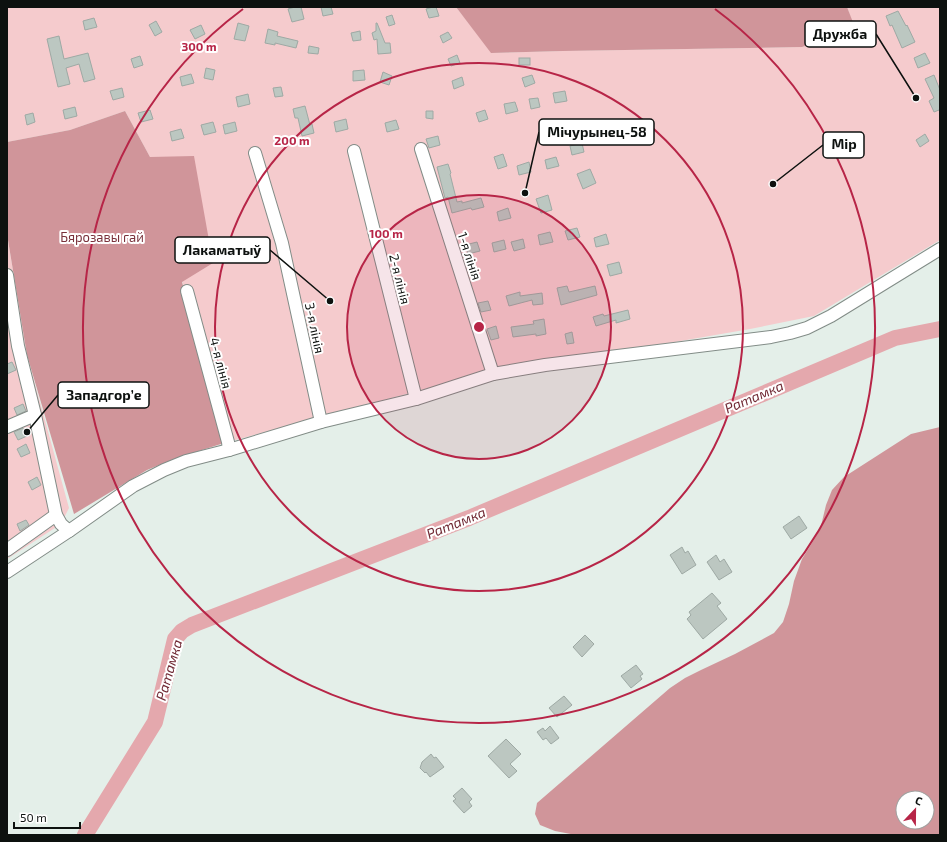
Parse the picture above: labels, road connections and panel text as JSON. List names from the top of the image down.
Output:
{
  "streets": {
    "street": [
      "1-я лінія",
      "2-я лінія",
      "3-я лінія",
      "4-я лінія"
    ]
  },
  "water": ["Ратамка"],
  "parks": ["Бярозавы гай"],
  "places": [
    "Дружба",
    "Мір",
    "Мічурынец-58",
    "Лакаматыў",
    "Западгорʼе"
  ],
  "scale_bar": "50 m",
  "north": "top",
  "rings": ["300 m", "200 m", "100 m"]
}
